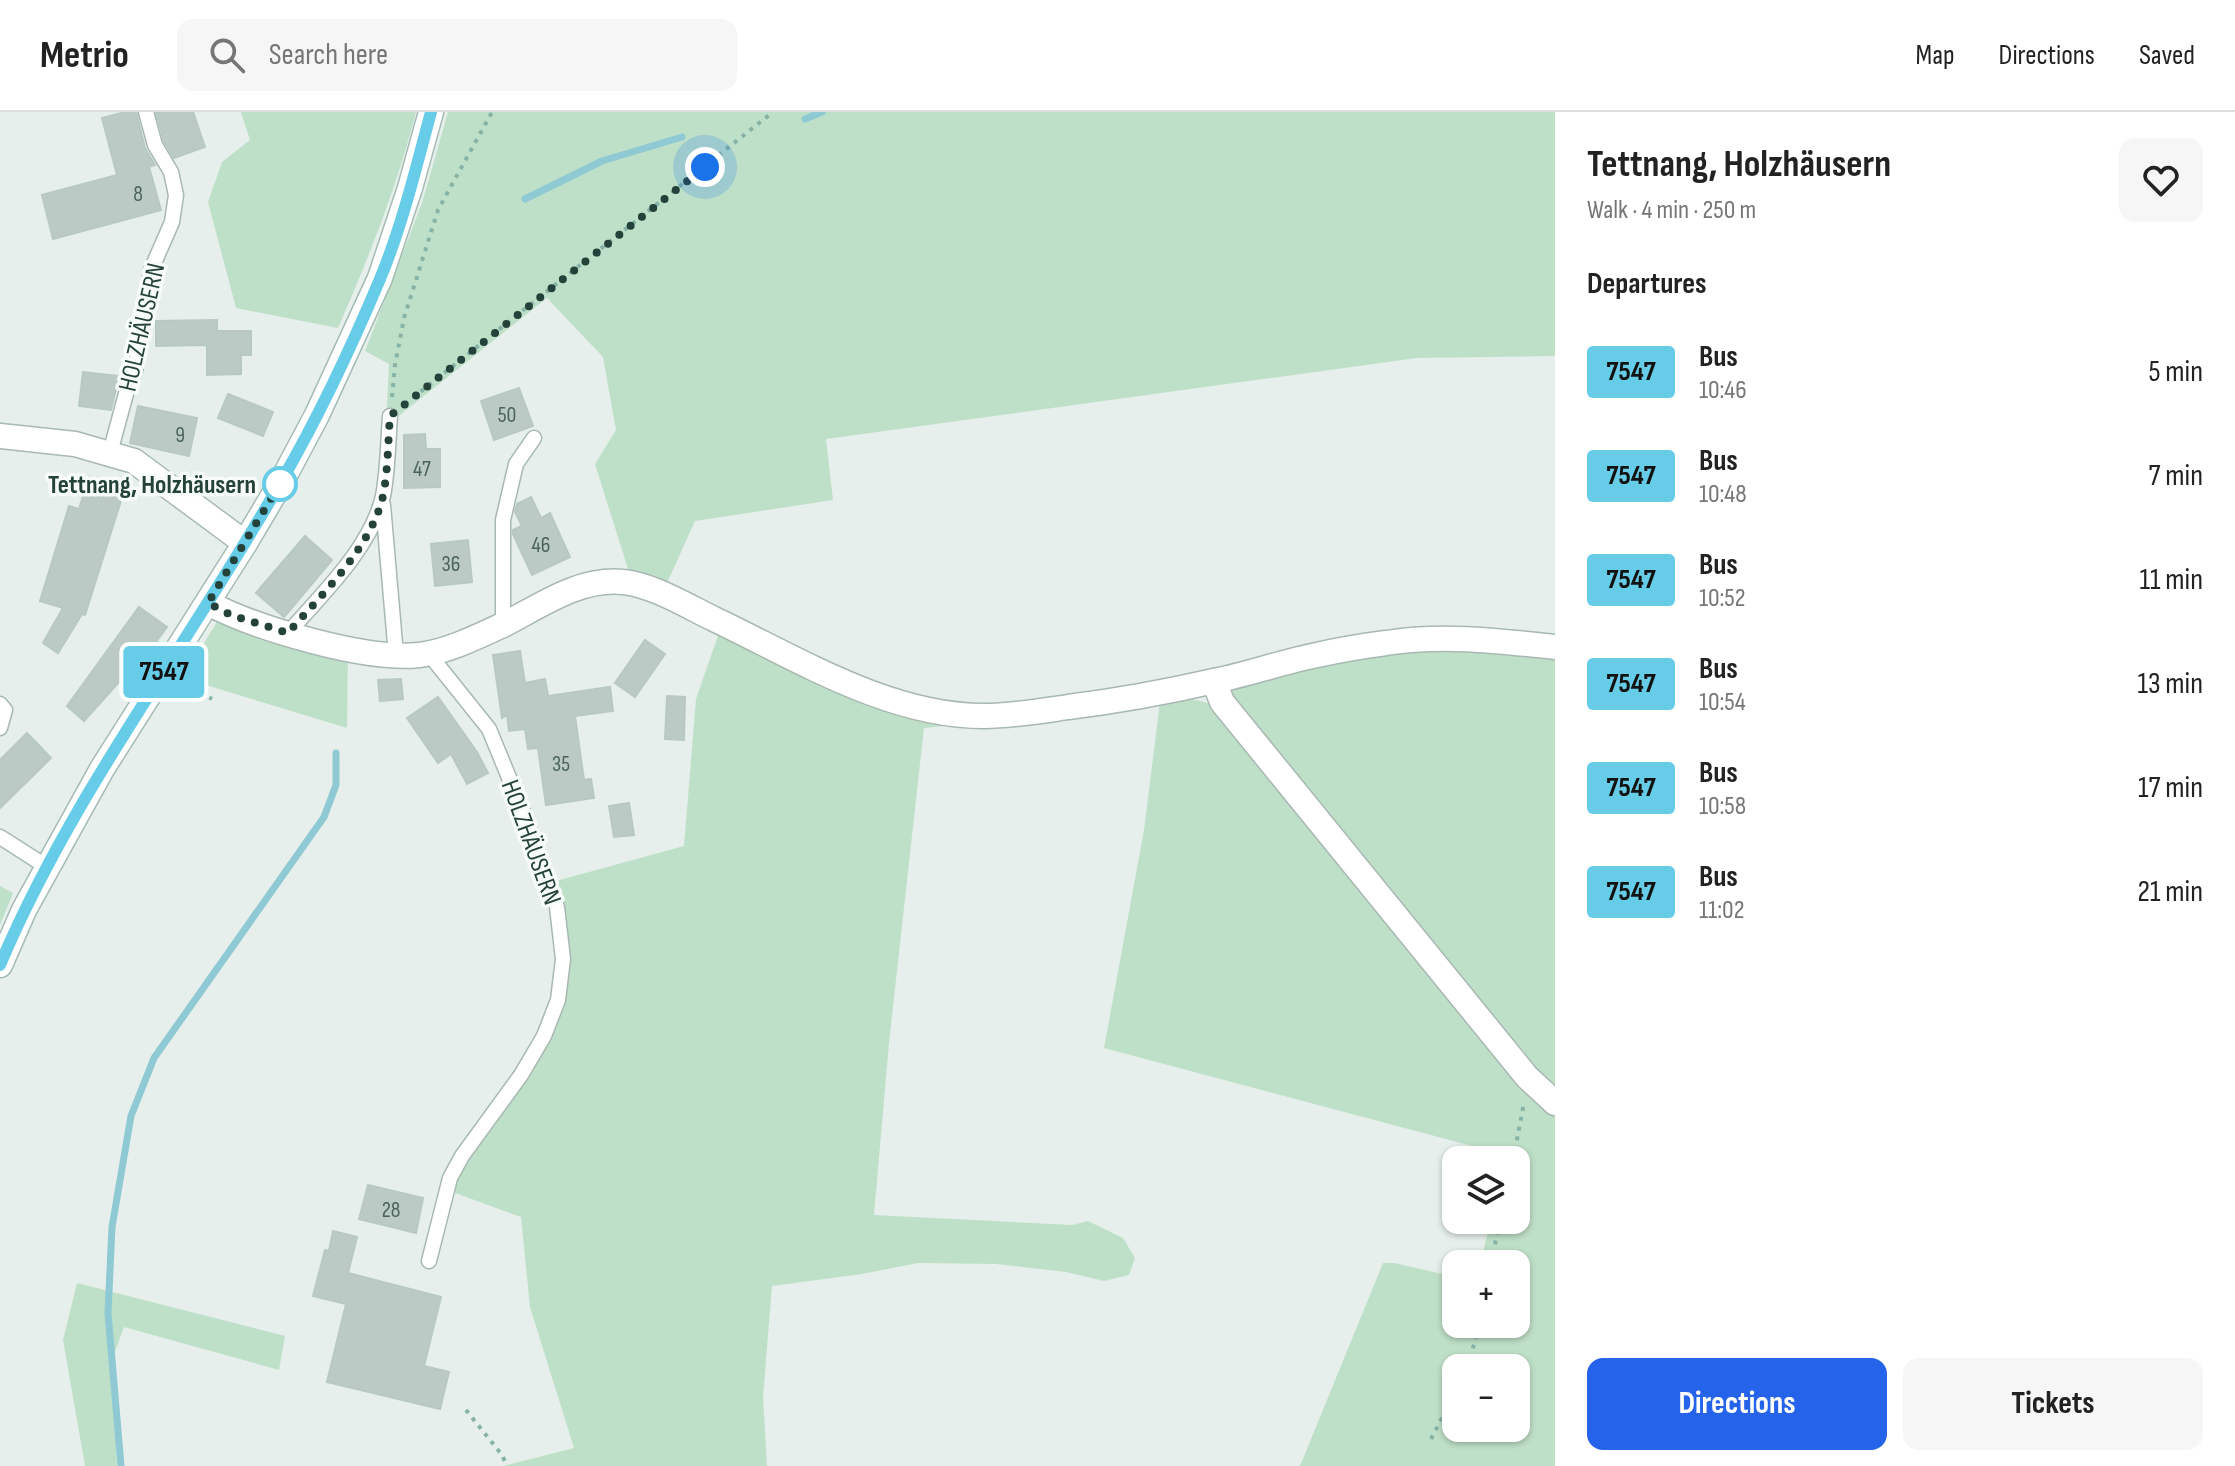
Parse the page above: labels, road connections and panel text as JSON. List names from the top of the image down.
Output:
{
  "streets": {
    "lane": ["HOLZHÄUSERN"]
  },
  "places": ["Tettnang, Holzhäusern"],
  "lines": ["bus line 7547"],
  "house_numbers": [
    "8",
    "50",
    "9",
    "47",
    "46",
    "36",
    "35",
    "28"
  ],
  "page": {
    "header": "Metrio",
    "search": "Search here",
    "nav": ["Map", "Directions", "Saved"],
    "on_map": "7547",
    "heading": [
      ["Tettnang, Holzhäusern", "Walk · 4 min · 250 m"],
      "Departures"
    ],
    "list": [
      {
        "mark": "7547",
        "name": "Bus",
        "note": "10:46",
        "value": "5 min"
      },
      {
        "mark": "7547",
        "name": "Bus",
        "note": "10:48",
        "value": "7 min"
      },
      {
        "mark": "7547",
        "name": "Bus",
        "note": "10:52",
        "value": "11 min"
      },
      {
        "mark": "7547",
        "name": "Bus",
        "note": "10:54",
        "value": "13 min"
      },
      {
        "mark": "7547",
        "name": "Bus",
        "note": "10:58",
        "value": "17 min"
      },
      {
        "mark": "7547",
        "name": "Bus",
        "note": "11:02",
        "value": "21 min"
      }
    ],
    "map_buttons": ["+", "−"],
    "buttons": ["Directions", "Tickets"]
  }
}
